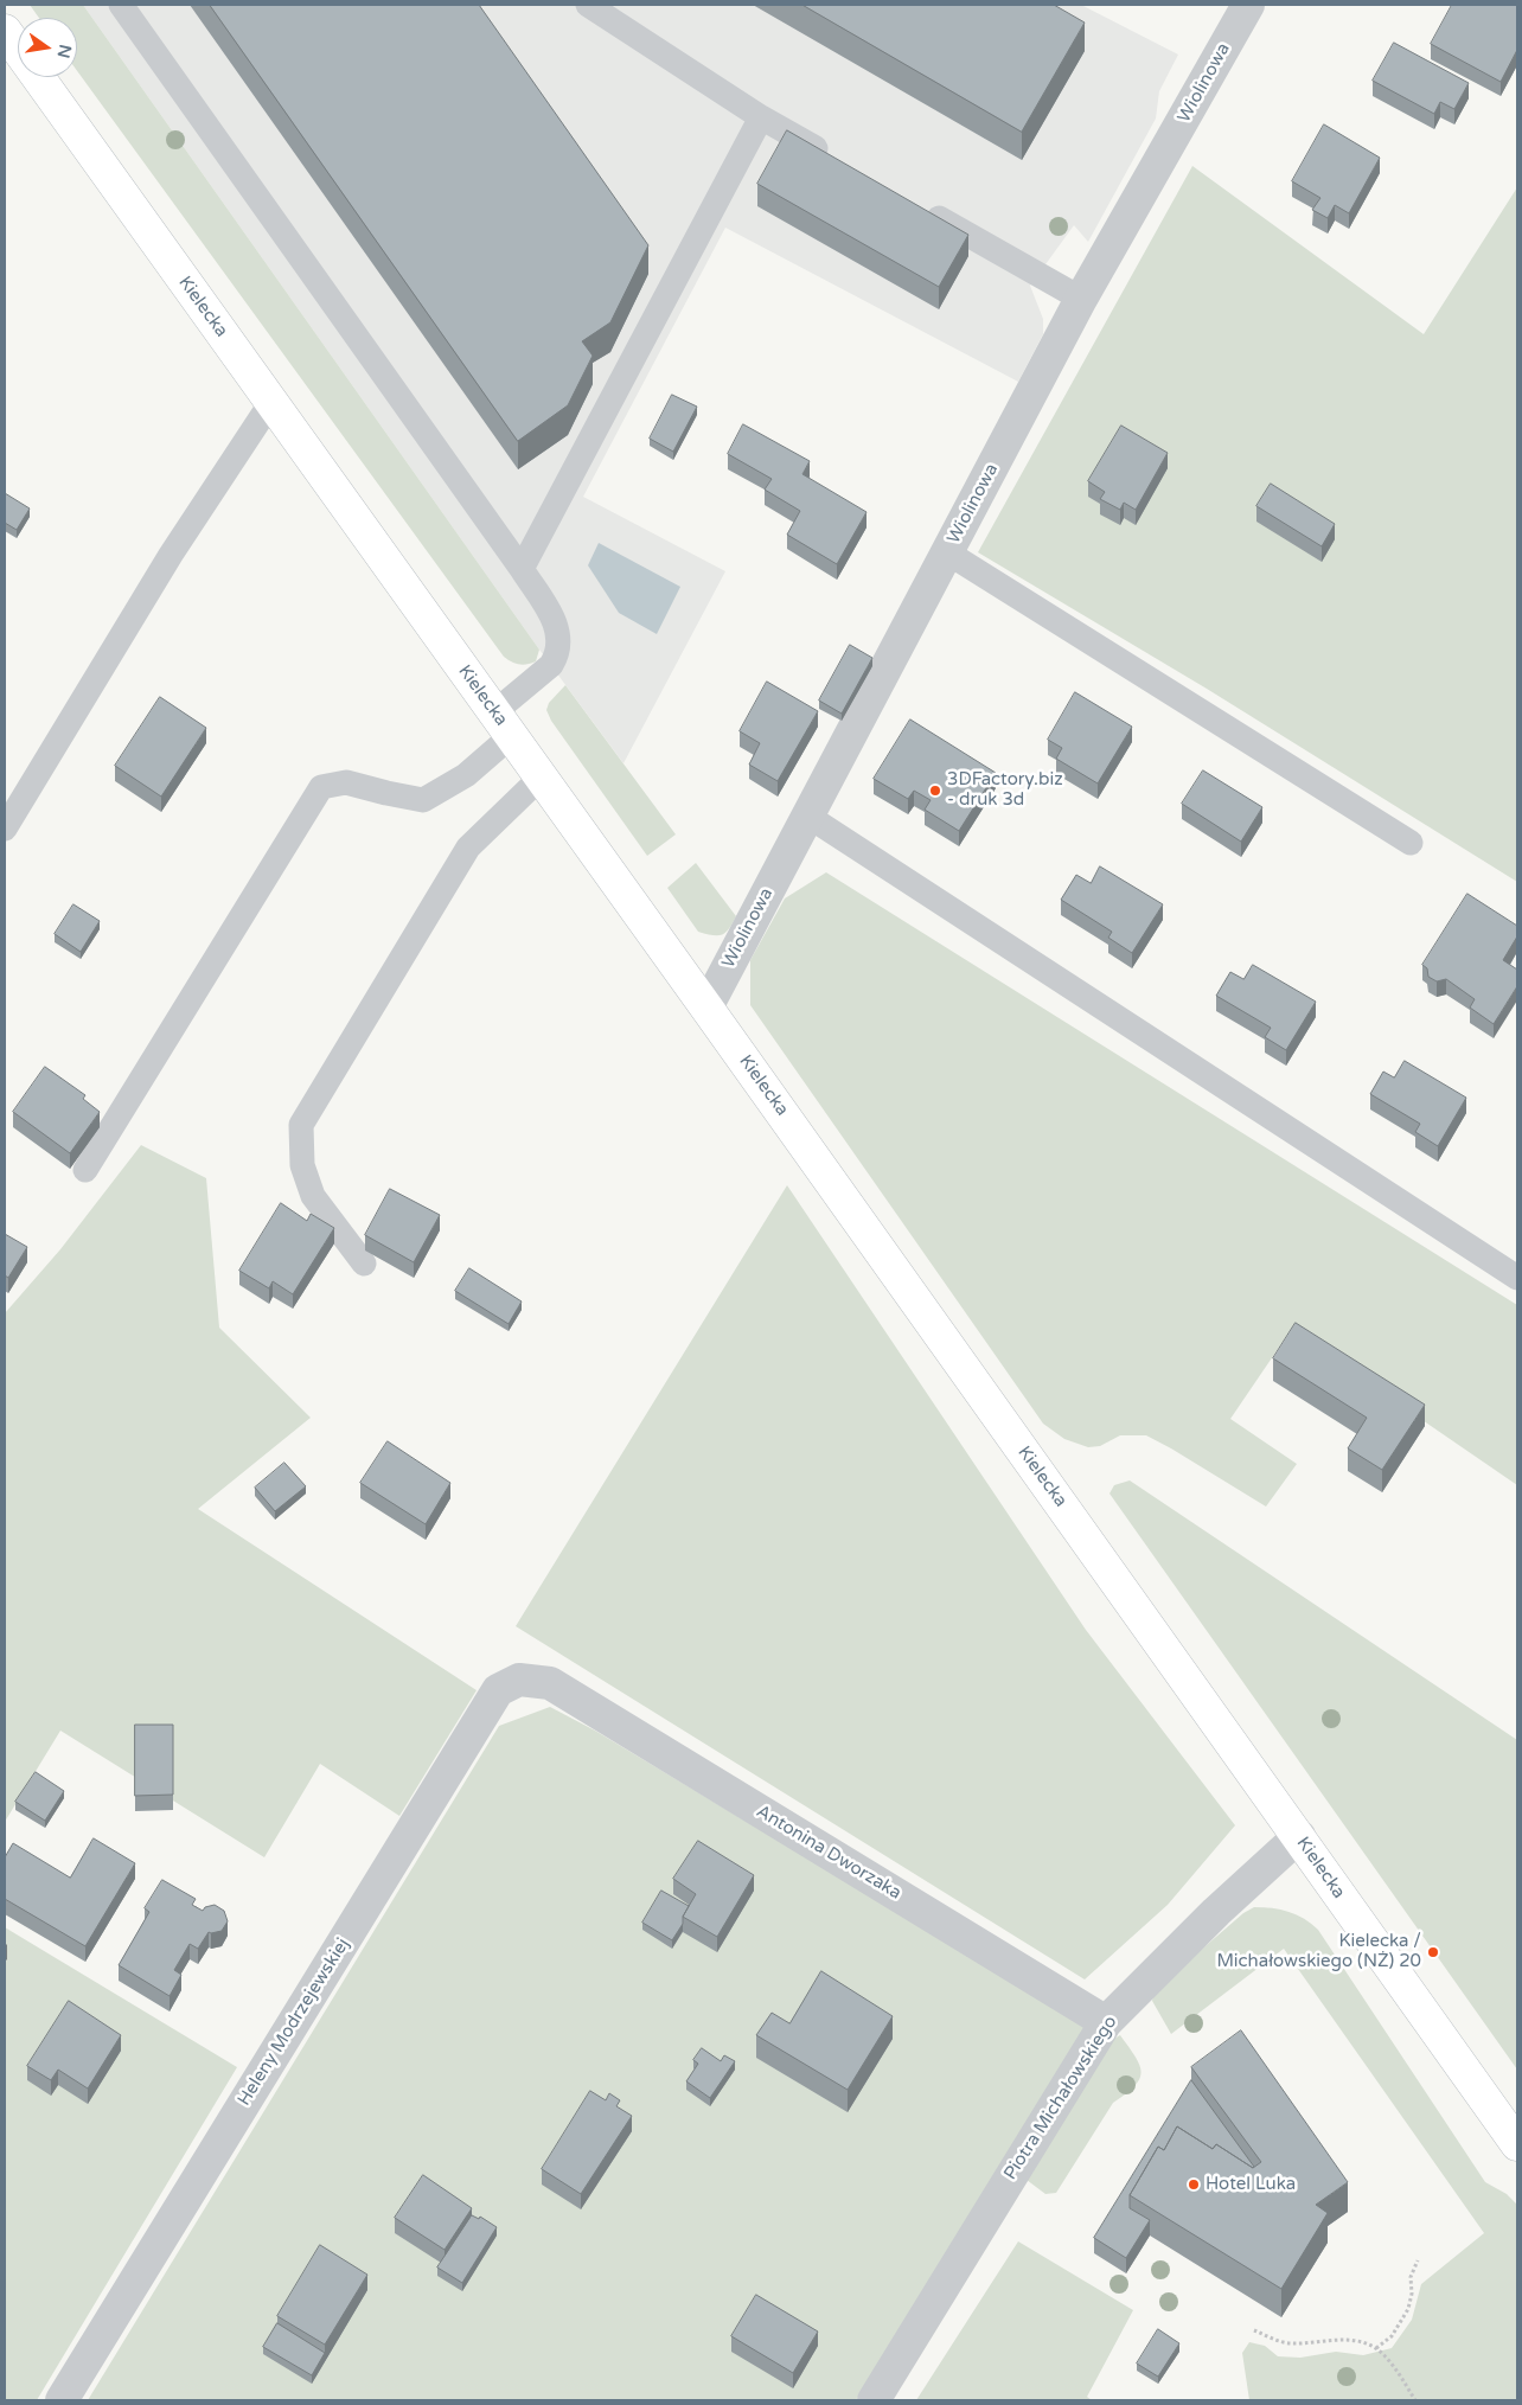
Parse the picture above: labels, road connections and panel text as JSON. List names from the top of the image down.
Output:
{
  "streets": {
    "main road": ["Kielecka"],
    "street": [
      "Wiolinowa",
      "Antonina Dworzaka",
      "Heleny Modrzejewskiej",
      "Piotra Michałowskiego"
    ]
  },
  "crossings": [
    ["Wiolinowa", "Kielecka"],
    ["Kielecka", "Piotra Michałowskiego"],
    ["Antonina Dworzaka", "Heleny Modrzejewskiej"],
    ["Antonina Dworzaka", "Piotra Michałowskiego"]
  ],
  "places": ["3DFactory.biz - druk 3d", "Kielecka / Michałowskiego (NŻ) 20", "Hotel Luka"],
  "north": "right"
}
